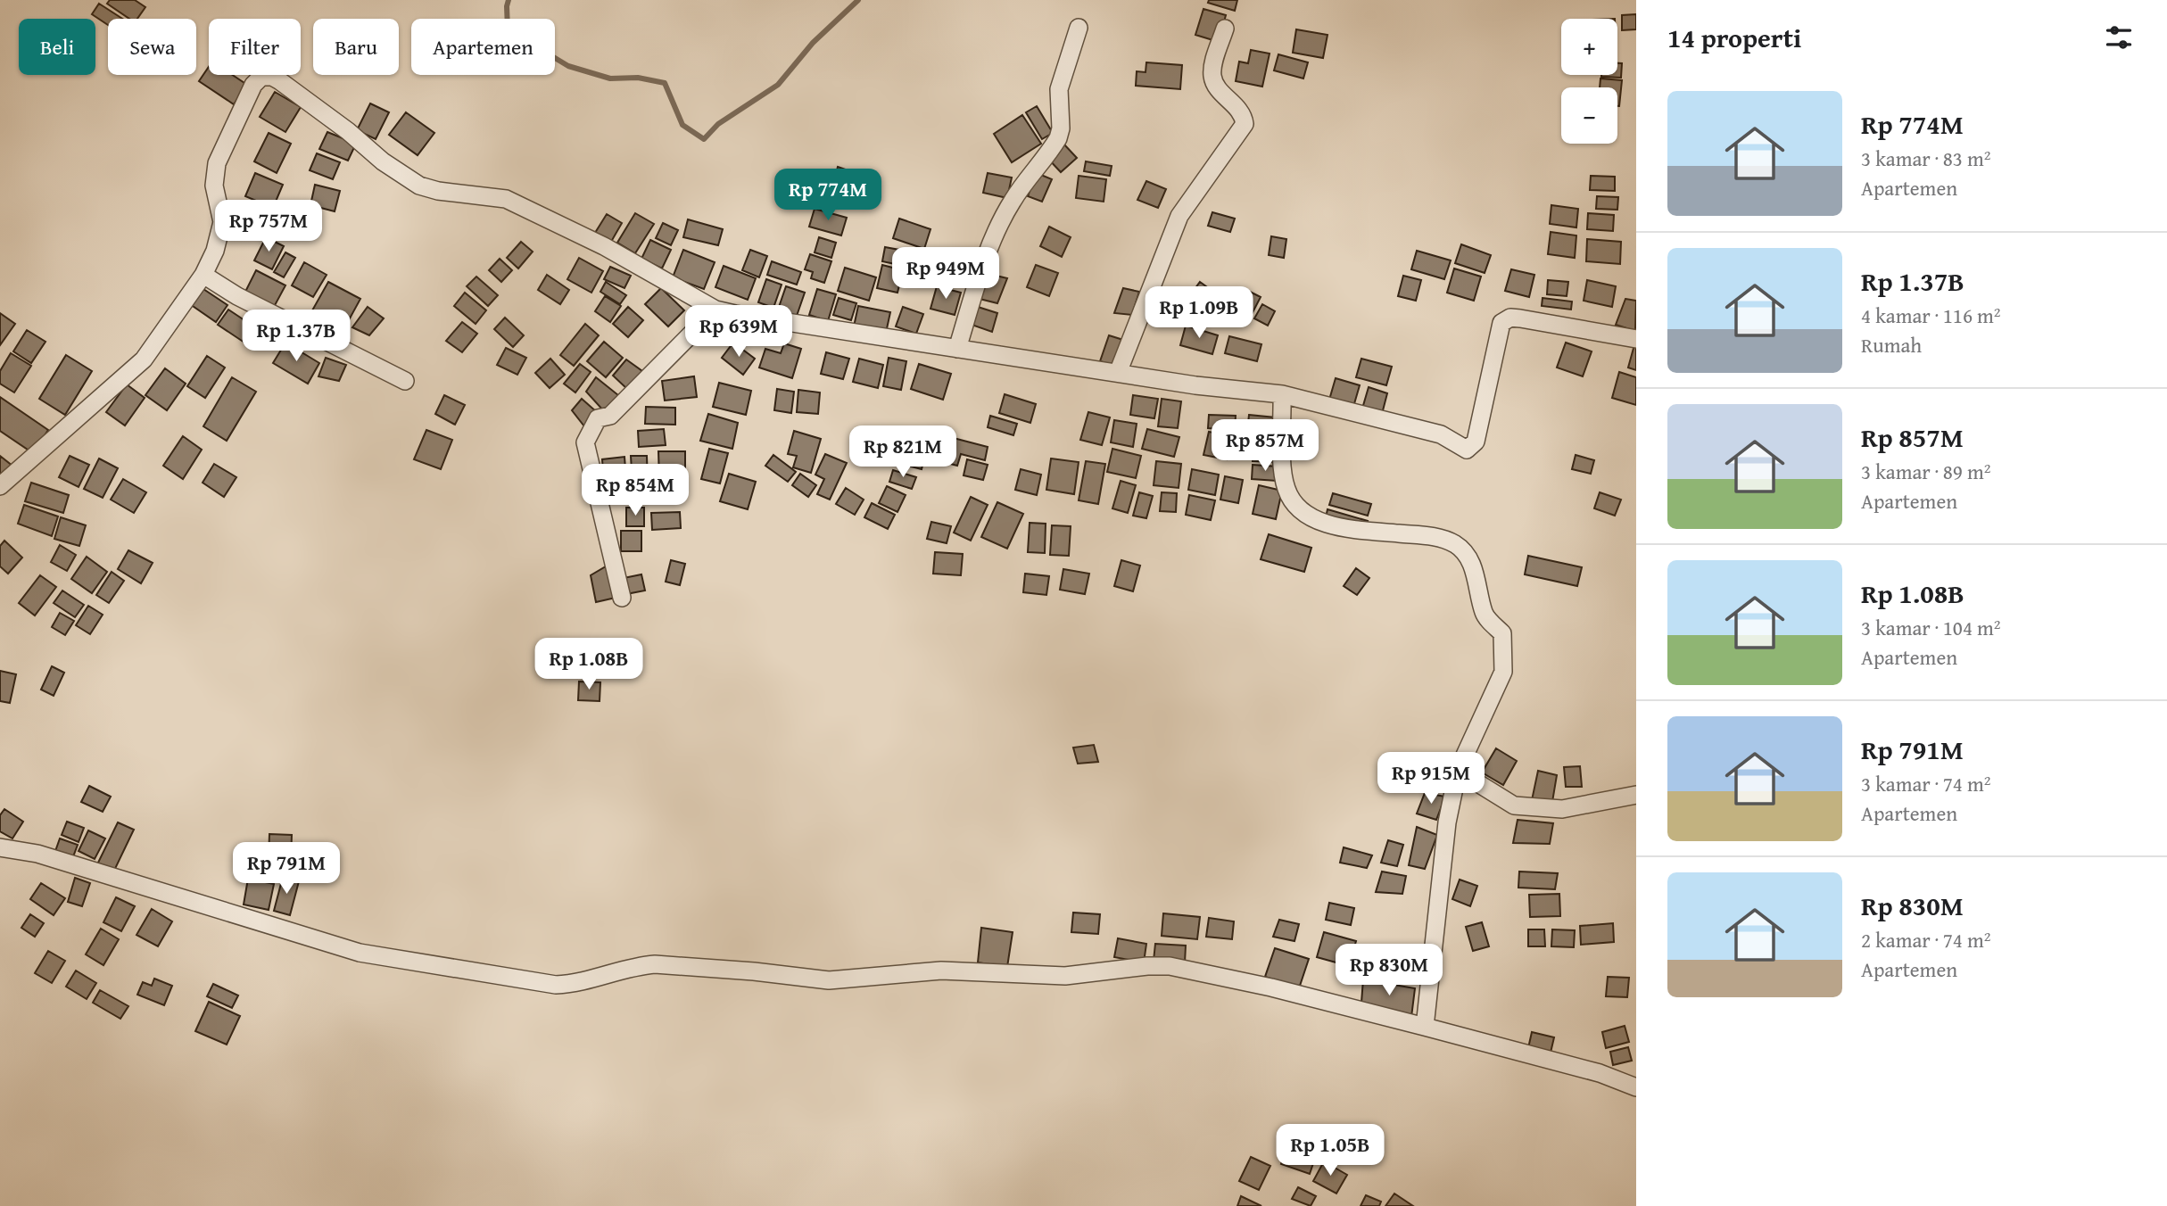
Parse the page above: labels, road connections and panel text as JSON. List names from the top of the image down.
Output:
{
  "page": {
    "heading": "14 properti",
    "map_buttons": ["+", "−"],
    "chip": [
      "Beli",
      "Sewa",
      "Filter",
      "Baru",
      "Apartemen"
    ],
    "list": [
      {
        "name": "Rp 774M",
        "note": "3 kamar · 83 m² · Apartemen"
      },
      {
        "name": "Rp 1.37B",
        "note": "4 kamar · 116 m² · Rumah"
      },
      {
        "name": "Rp 857M",
        "note": "3 kamar · 89 m² · Apartemen"
      },
      {
        "name": "Rp 1.08B",
        "note": "3 kamar · 104 m² · Apartemen"
      },
      {
        "name": "Rp 791M",
        "note": "3 kamar · 74 m² · Apartemen"
      },
      {
        "name": "Rp 830M",
        "note": "2 kamar · 74 m² · Apartemen"
      }
    ],
    "price": [
      "Rp 774M",
      "Rp 757M",
      "Rp 949M",
      "Rp 1.09B",
      "Rp 639M",
      "Rp 1.37B",
      "Rp 857M",
      "Rp 821M",
      "Rp 854M",
      "Rp 1.08B",
      "Rp 915M",
      "Rp 791M",
      "Rp 830M",
      "Rp 1.05B"
    ]
  }
}
